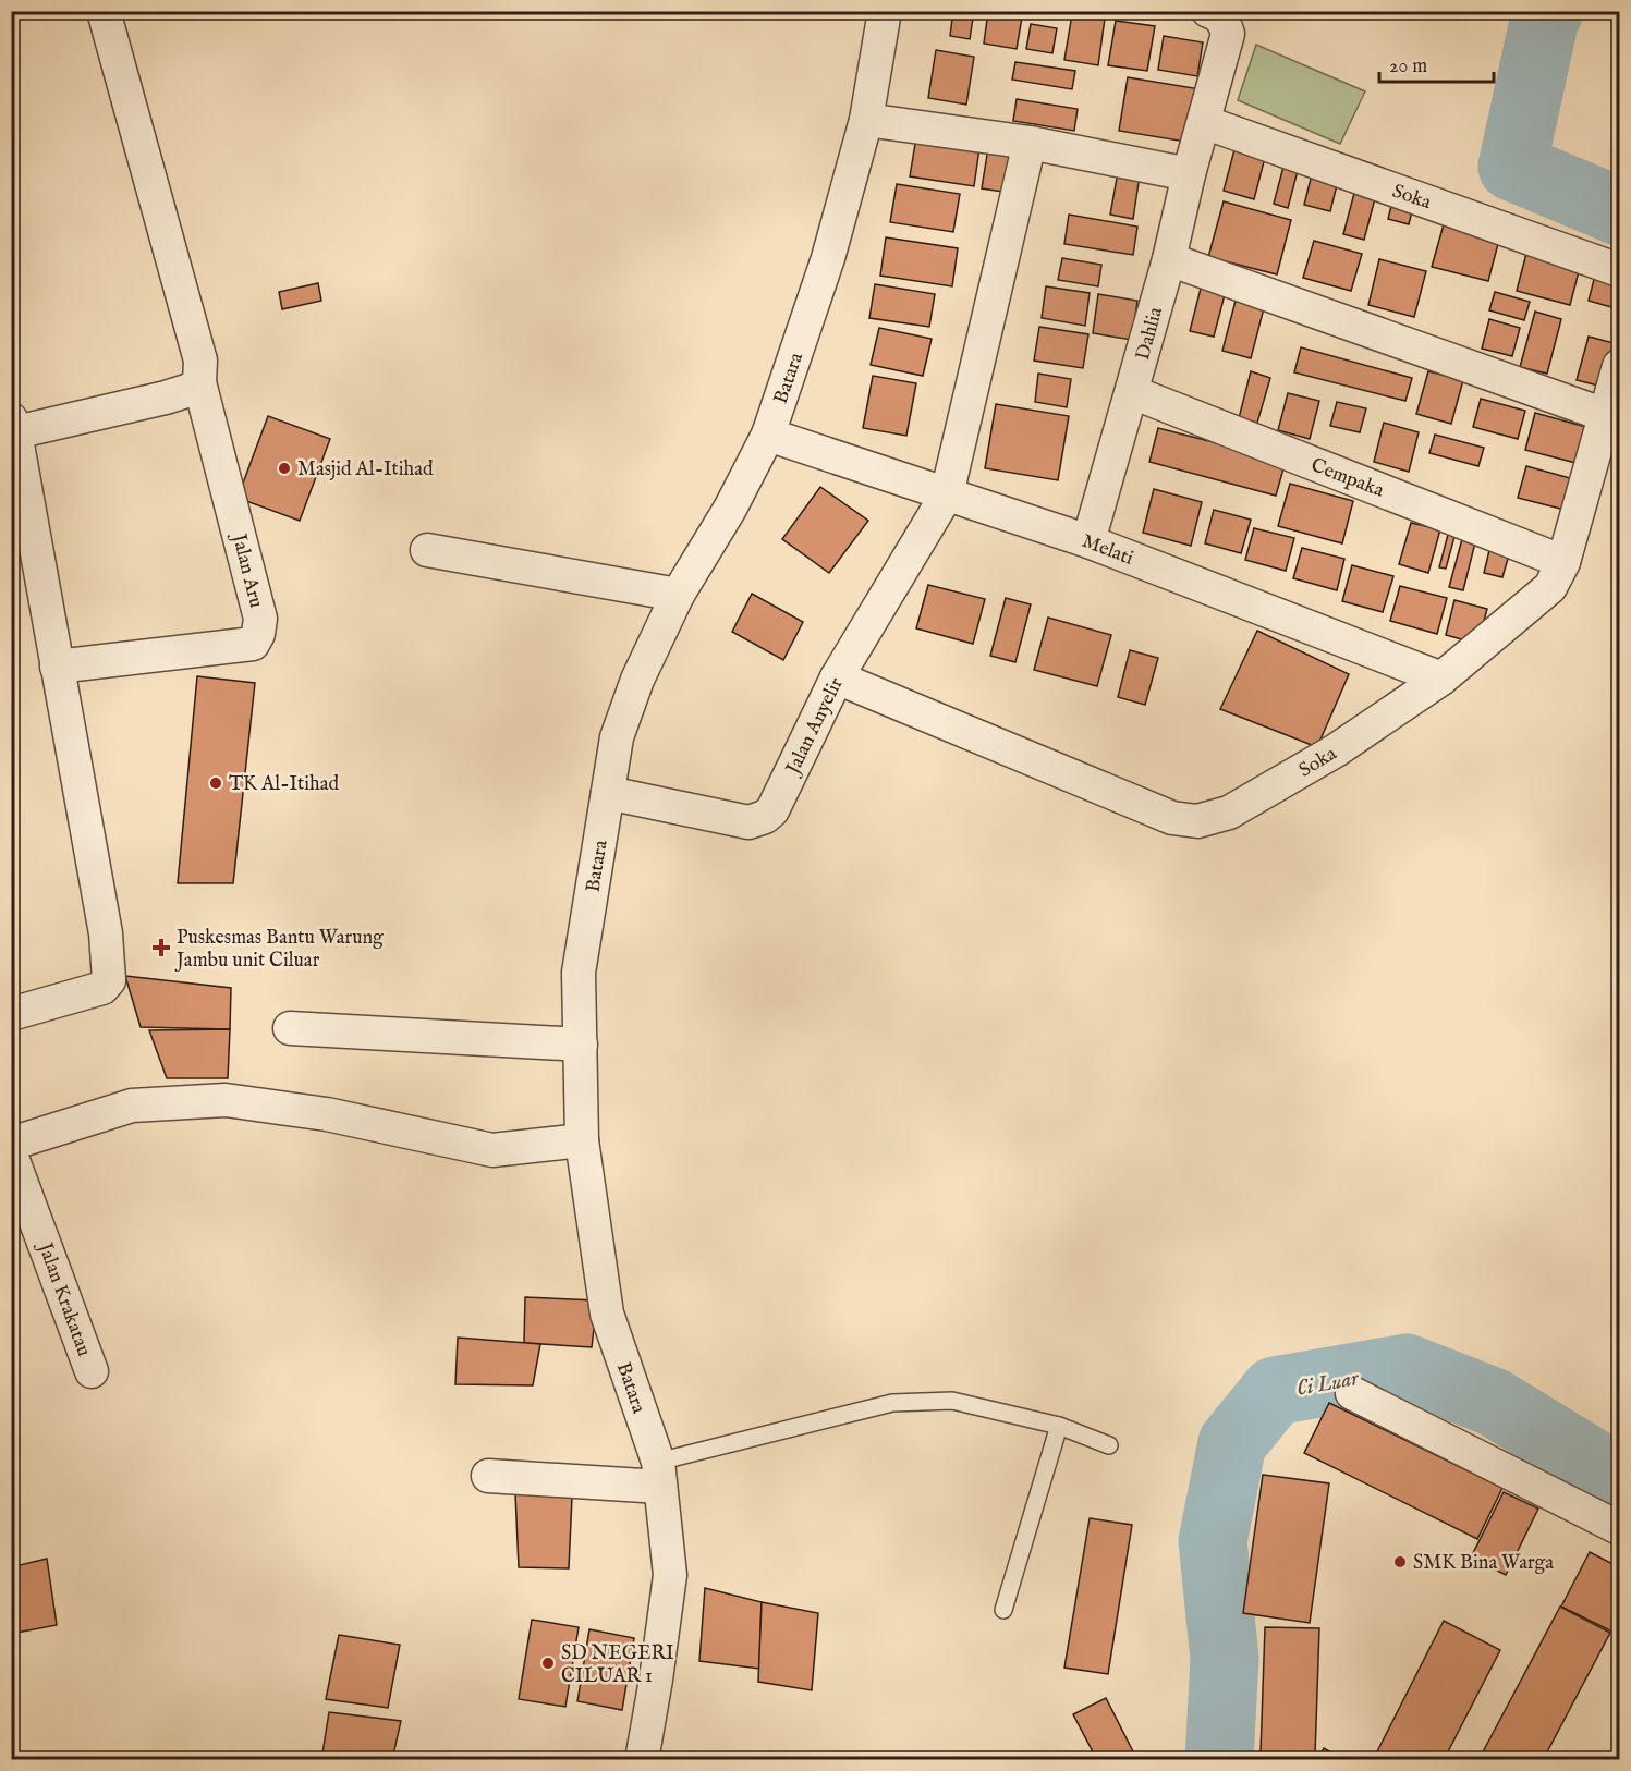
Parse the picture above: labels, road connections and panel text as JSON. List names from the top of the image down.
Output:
{
  "streets": {
    "street": [
      "Soka",
      "Dahlia",
      "Batara",
      "Cempaka",
      "Melati",
      "Jalan Aru",
      "Jalan Anyelir",
      "Jalan Krakatau"
    ]
  },
  "crossings": [
    ["Soka", "Dahlia"],
    ["Soka", "Cempaka"],
    ["Soka", "Melati"],
    ["Soka", "Jalan Anyelir"],
    ["Dahlia", "Cempaka"],
    ["Dahlia", "Melati"],
    ["Batara", "Melati"],
    ["Batara", "Jalan Anyelir"],
    ["Melati", "Jalan Anyelir"]
  ],
  "water": ["Ci Luar"],
  "places": {
    "other": [
      "Masjid Al-Itihad",
      "TK Al-Itihad",
      "SMK Bina Warga",
      "SD NEGERI CILUAR 1"
    ],
    "health": ["Puskesmas Bantu Warung Jambu unit Ciluar"]
  },
  "scale_bar": "20 m"
}
